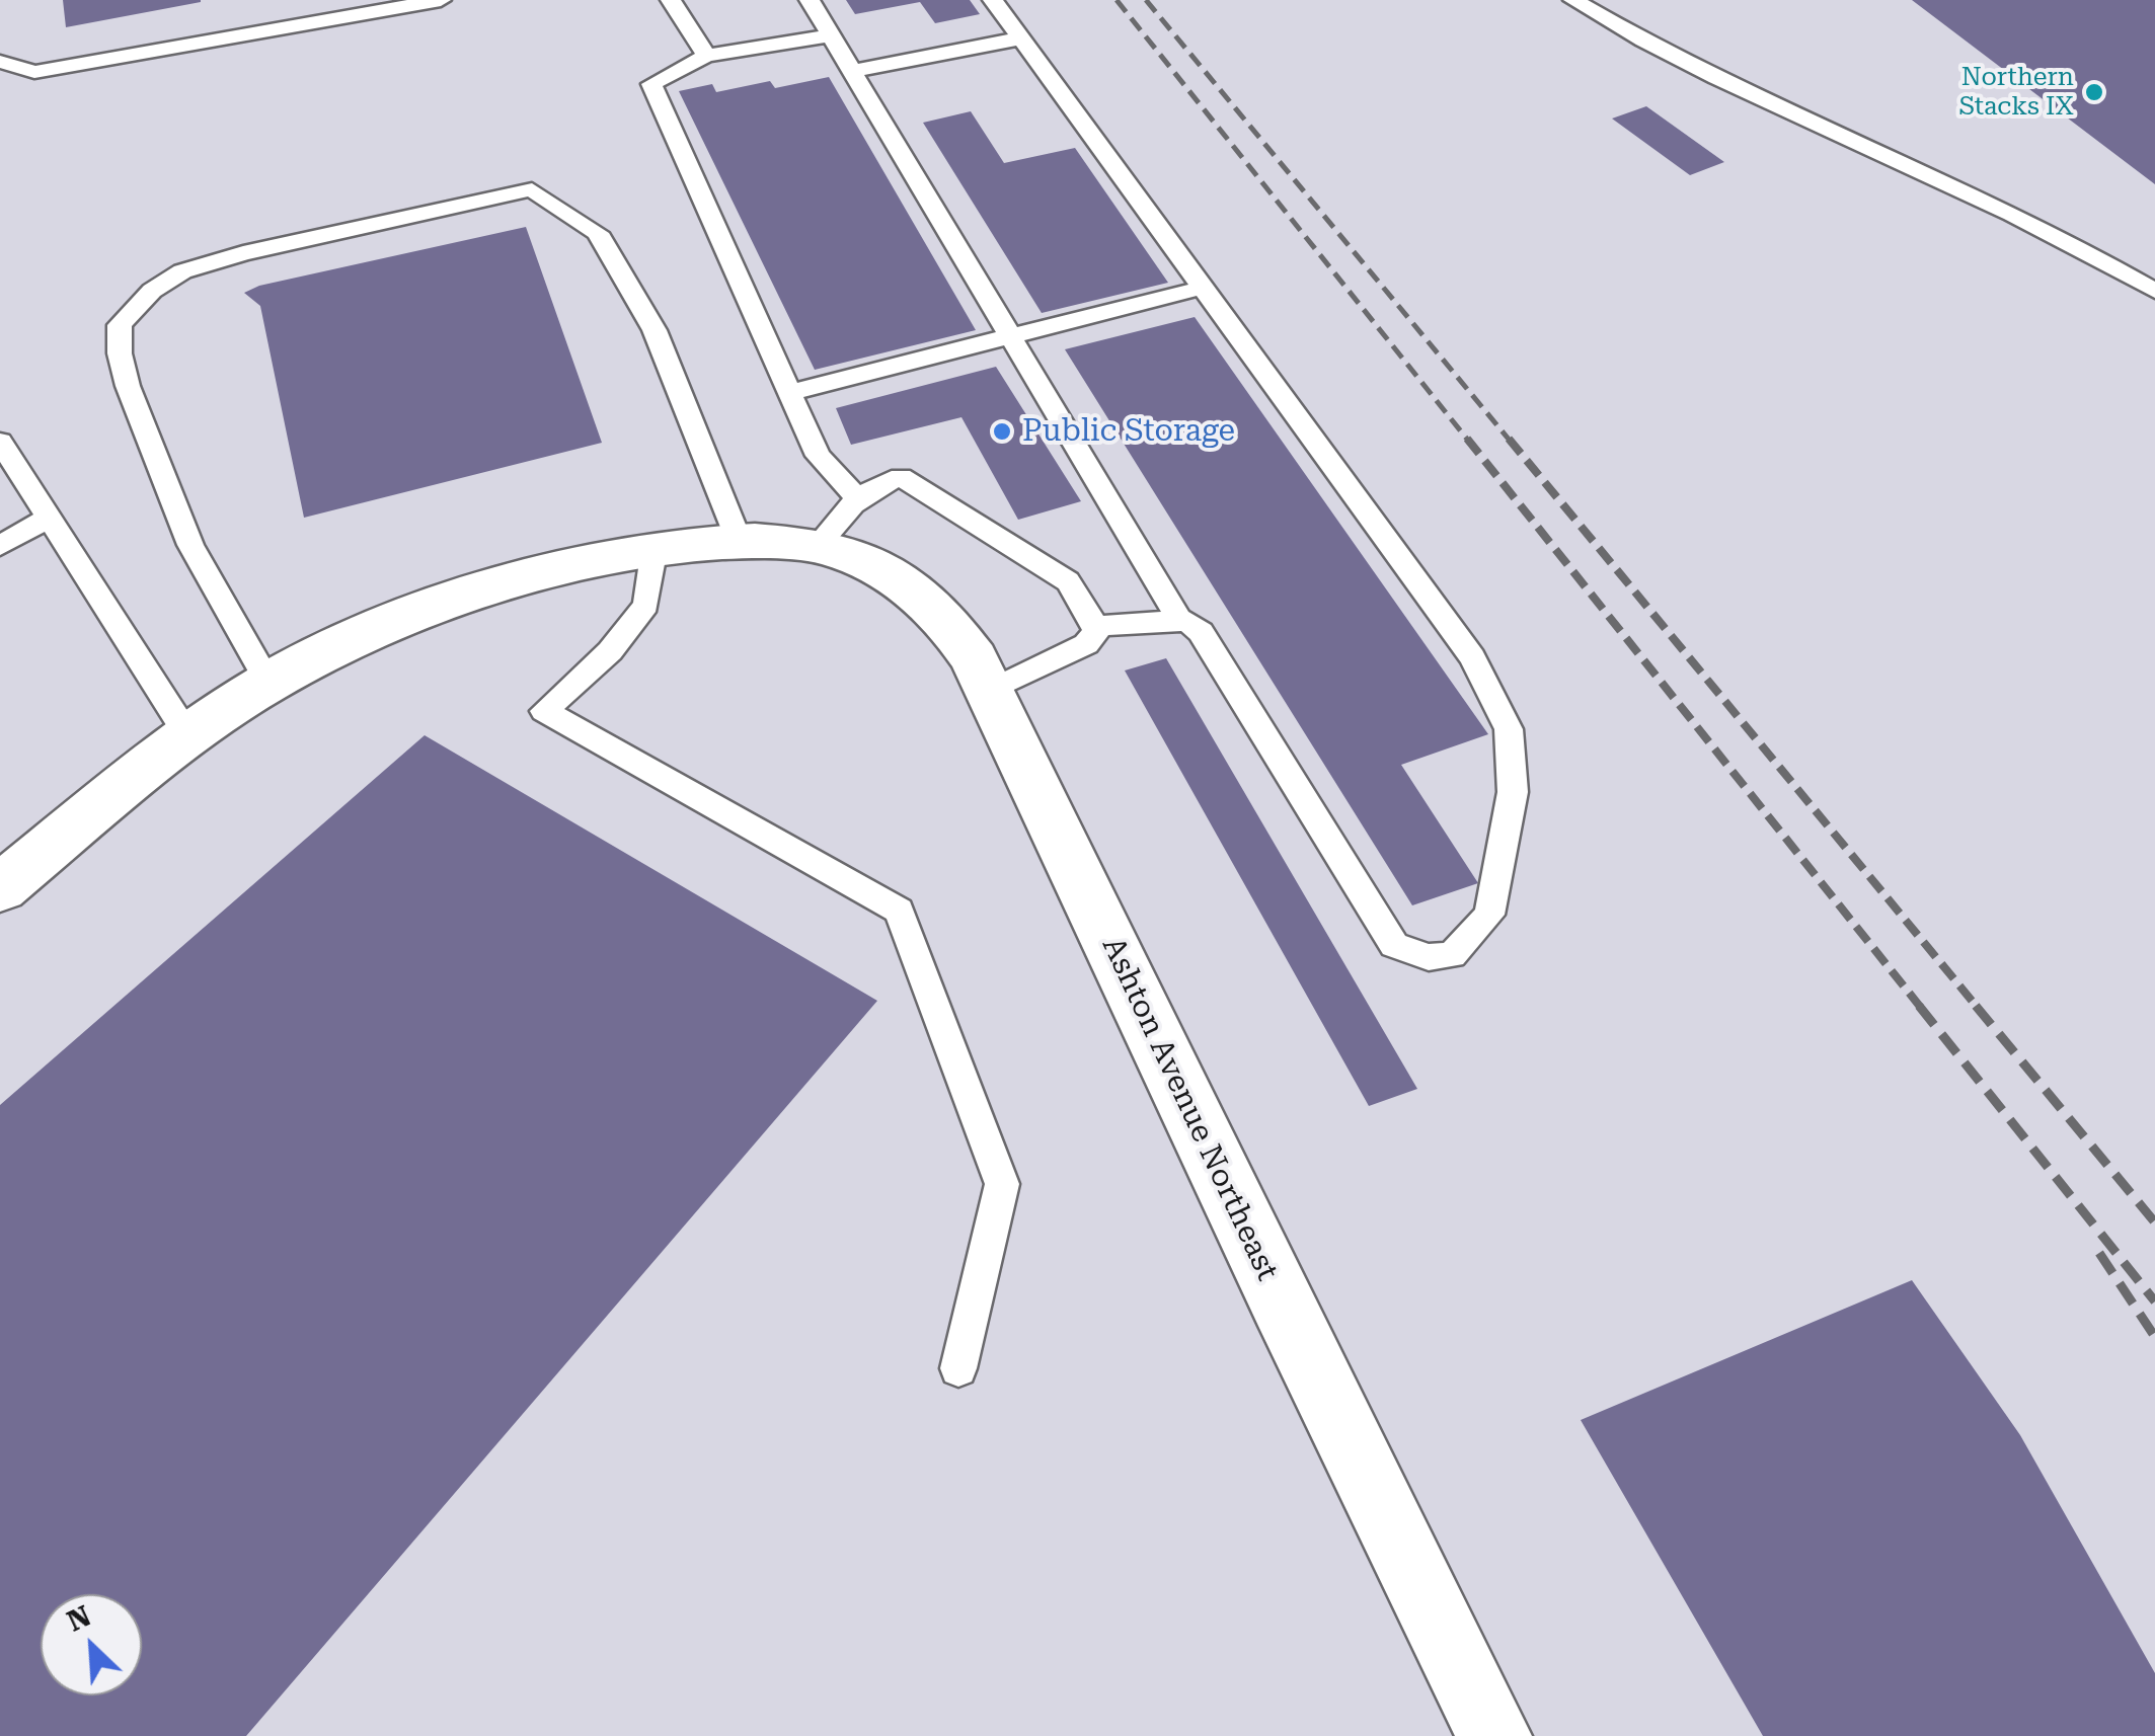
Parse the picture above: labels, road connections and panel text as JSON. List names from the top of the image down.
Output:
{
  "streets": {
    "street": ["Ashton Avenue Northeast"]
  },
  "places": ["Northern Stacks IX", "Public Storage"],
  "north": "top left"
}
